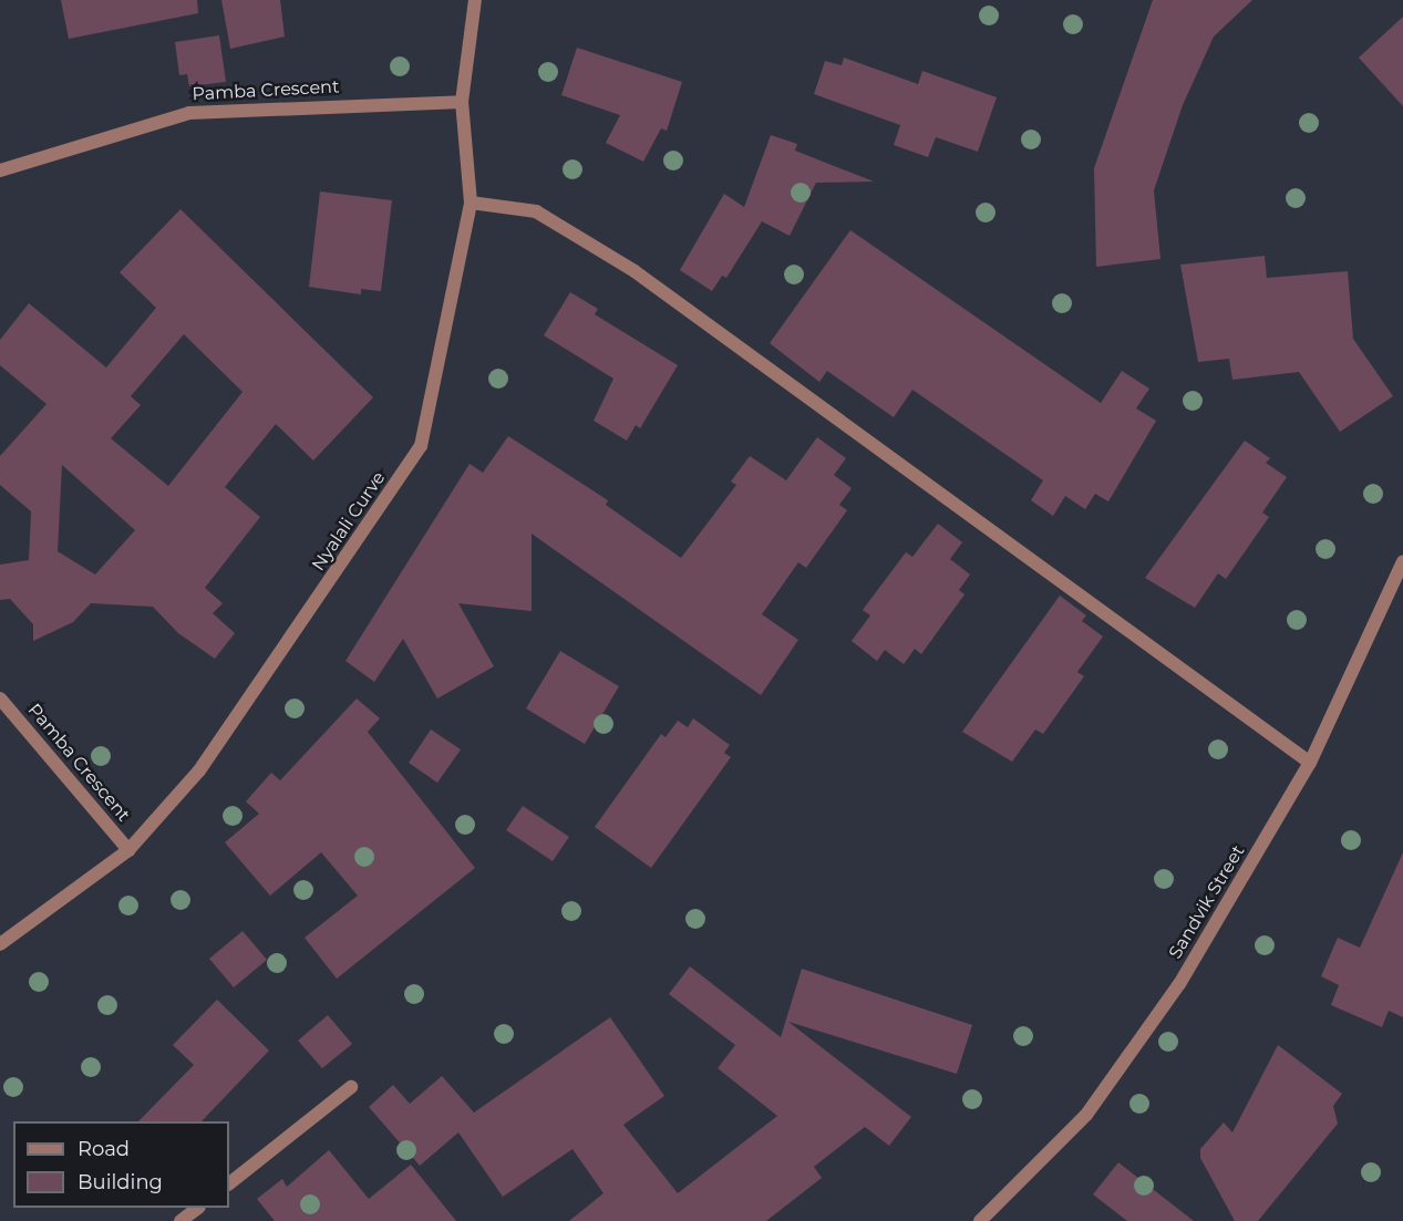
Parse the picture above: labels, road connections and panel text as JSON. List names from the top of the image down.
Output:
{
  "streets": {
    "street": ["Pamba Crescent", "Nyalali Curve", "Sandvik Street"]
  },
  "crossings": [
    ["Pamba Crescent", "Nyalali Curve"]
  ],
  "legend": ["Road", "Building"]
}
